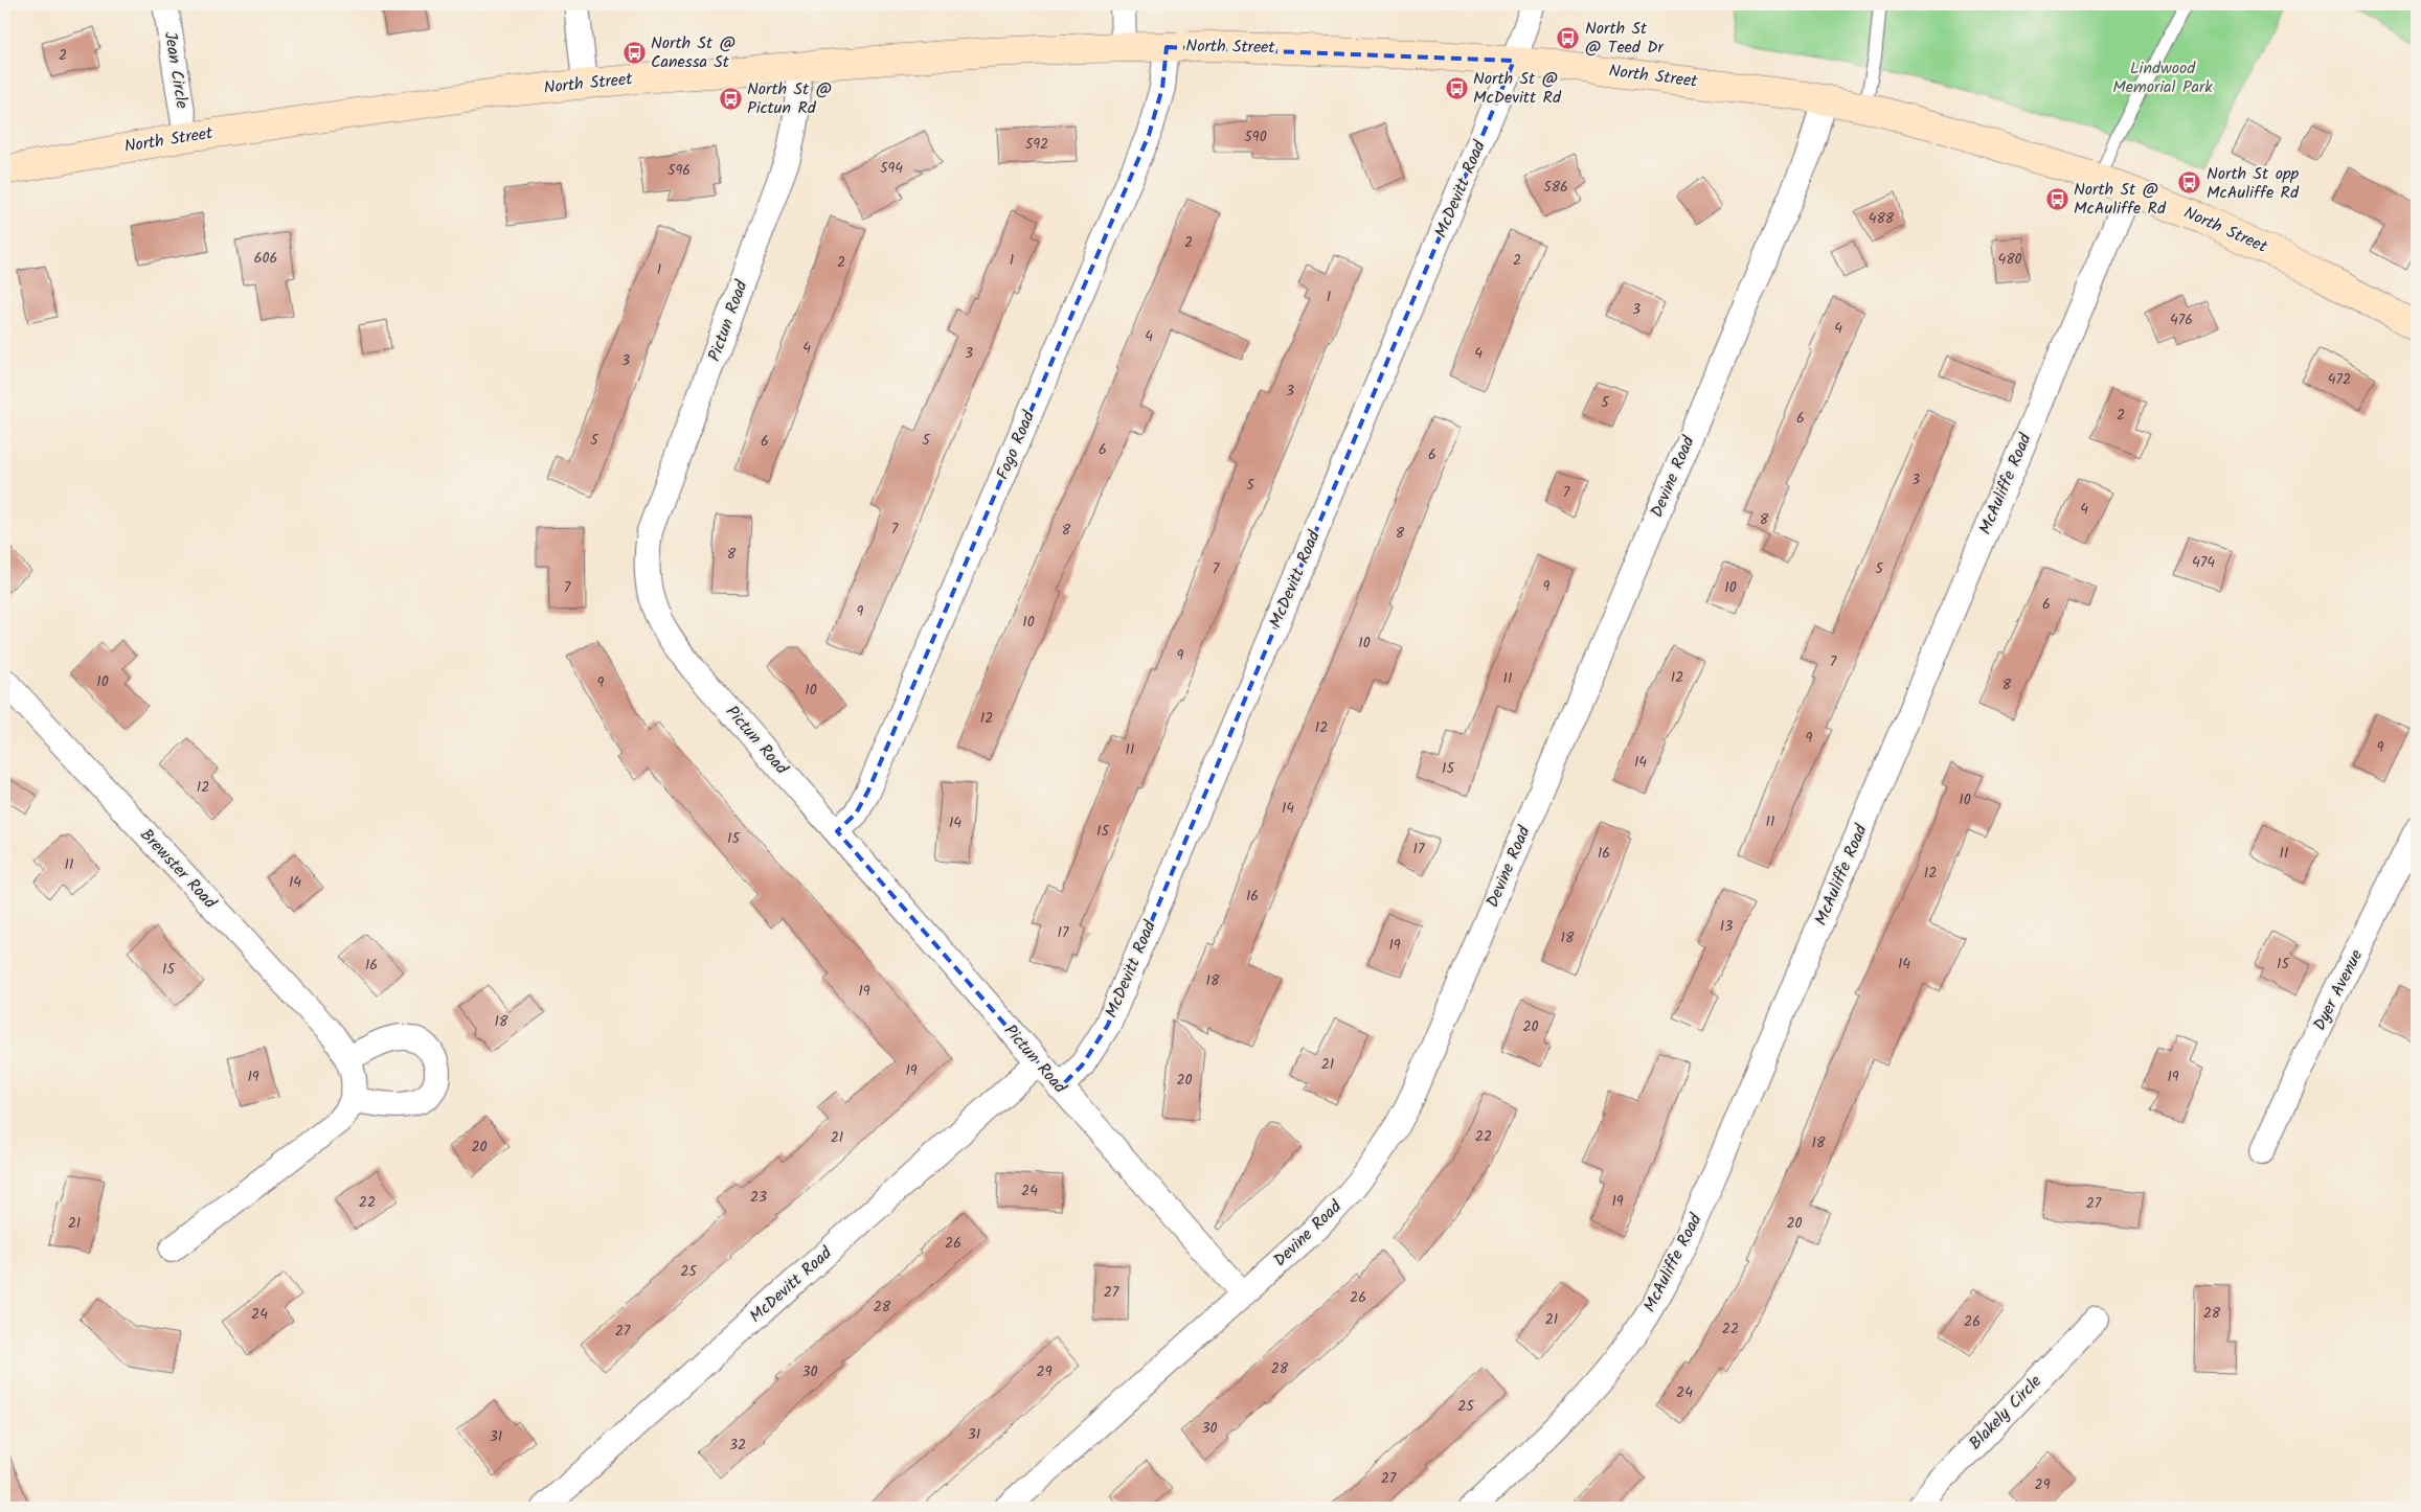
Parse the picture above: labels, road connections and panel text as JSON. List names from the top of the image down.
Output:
{
  "streets": {
    "main road": ["North Street"],
    "street": [
      "Jean Circle",
      "McDevitt Road",
      "Pictun Road",
      "Fogo Road",
      "Devine Road",
      "McAuliffe Road",
      "Brewster Road",
      "Dyer Avenue",
      "Blakely Circle"
    ]
  },
  "crossings": [
    ["North Street", "Jean Circle"],
    ["North Street", "McDevitt Road"],
    ["North Street", "Pictun Road"],
    ["North Street", "Fogo Road"],
    ["North Street", "Devine Road"],
    ["North Street", "McAuliffe Road"],
    ["McDevitt Road", "Pictun Road"],
    ["Pictun Road", "Fogo Road"],
    ["Pictun Road", "Devine Road"]
  ],
  "parks": ["Lindwood Memorial Park"],
  "places": {
    "bus stop": [
      "North St @ Teed Dr",
      "North St @ Canessa St",
      "North St @ McDevitt Rd",
      "North St @ Pictun Rd",
      "North St opp McAuliffe Rd",
      "North St @ McAuliffe Rd"
    ]
  },
  "house_numbers": [
    "2",
    "590",
    "592",
    "594",
    "596",
    "586",
    "488",
    "2",
    "606",
    "480",
    "1",
    "2",
    "2",
    "1",
    "1",
    "3",
    "476",
    "4",
    "4",
    "4",
    "3",
    "4",
    "3",
    "472",
    "3",
    "5",
    "2",
    "6",
    "5",
    "5",
    "6",
    "6",
    "6",
    "3",
    "5",
    "7",
    "4",
    "8",
    "7",
    "8",
    "8",
    "8",
    "474",
    "7",
    "5",
    "9",
    "7",
    "10",
    "6",
    "9",
    "10",
    "10",
    "9",
    "7",
    "12",
    "11",
    "10",
    "9",
    "8",
    "10",
    "12",
    "12",
    "9",
    "9",
    "11",
    "14",
    "15",
    "12",
    "10",
    "14",
    "11",
    "14",
    "15",
    "15",
    "17",
    "16",
    "11",
    "11",
    "12",
    "14",
    "16",
    "13",
    "17",
    "18",
    "19",
    "14",
    "15",
    "16",
    "15",
    "18",
    "19",
    "18",
    "20",
    "21",
    "19",
    "19",
    "19",
    "20",
    "22",
    "21",
    "18",
    "20",
    "24",
    "23",
    "19",
    "22",
    "27",
    "21",
    "20",
    "26",
    "25",
    "27",
    "26",
    "28",
    "28",
    "24",
    "21",
    "26",
    "22",
    "27",
    "28",
    "30",
    "29",
    "24",
    "25",
    "30",
    "31",
    "31",
    "32",
    "27",
    "29"
  ]
}
